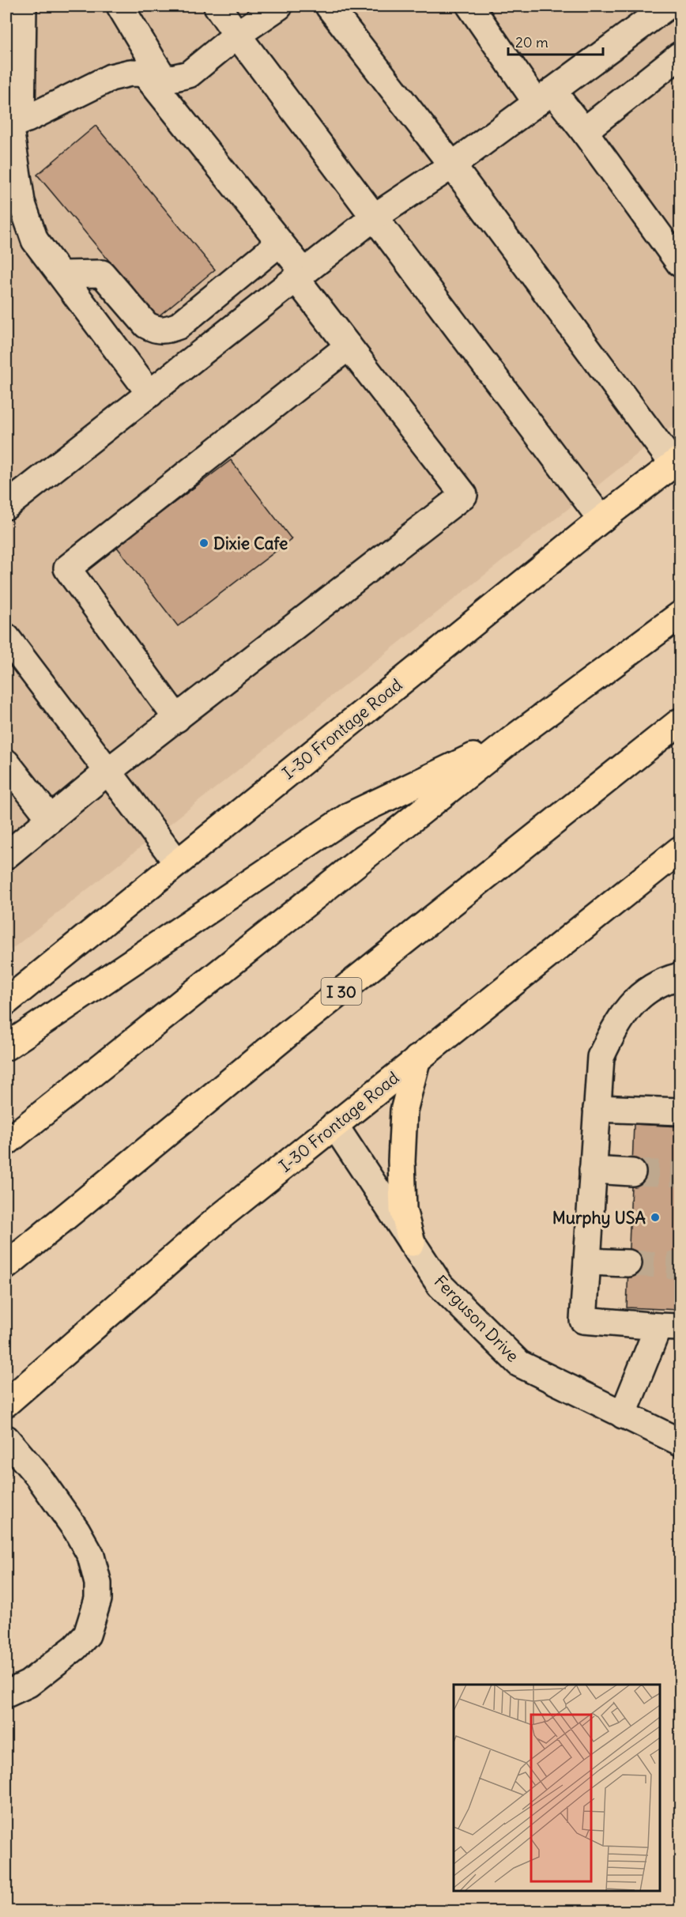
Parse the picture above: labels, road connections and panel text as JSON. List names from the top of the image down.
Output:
{
  "streets": {
    "main road": ["I-30 Frontage Road", "I 30"],
    "street": ["Ferguson Drive"]
  },
  "crossings": [
    ["I-30 Frontage Road", "Ferguson Drive"]
  ],
  "places": ["Dixie Cafe", "Murphy USA"],
  "scale_bar": "20 m"
}
